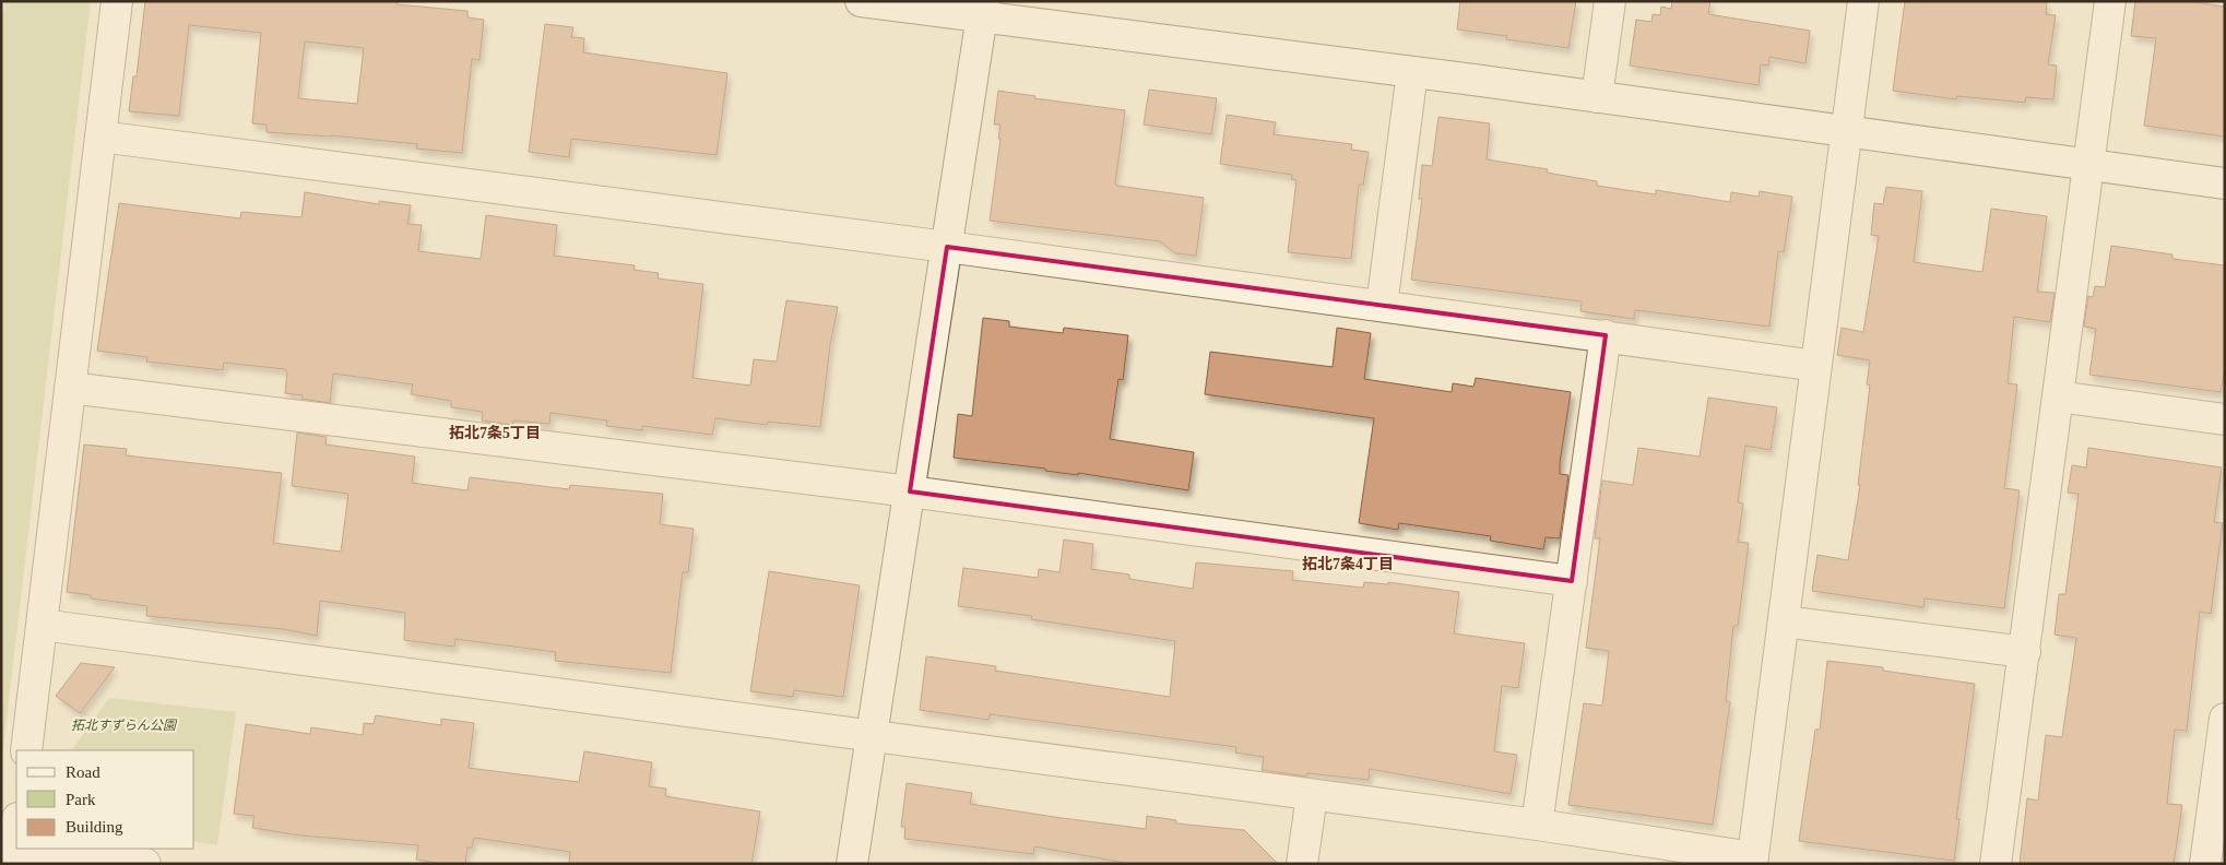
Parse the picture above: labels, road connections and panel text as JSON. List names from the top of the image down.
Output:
{
  "districts": ["拓北7条5丁目", "拓北7条4丁目"],
  "parks": ["拓北すずらん公園"],
  "legend": ["Road", "Park", "Building"]
}
